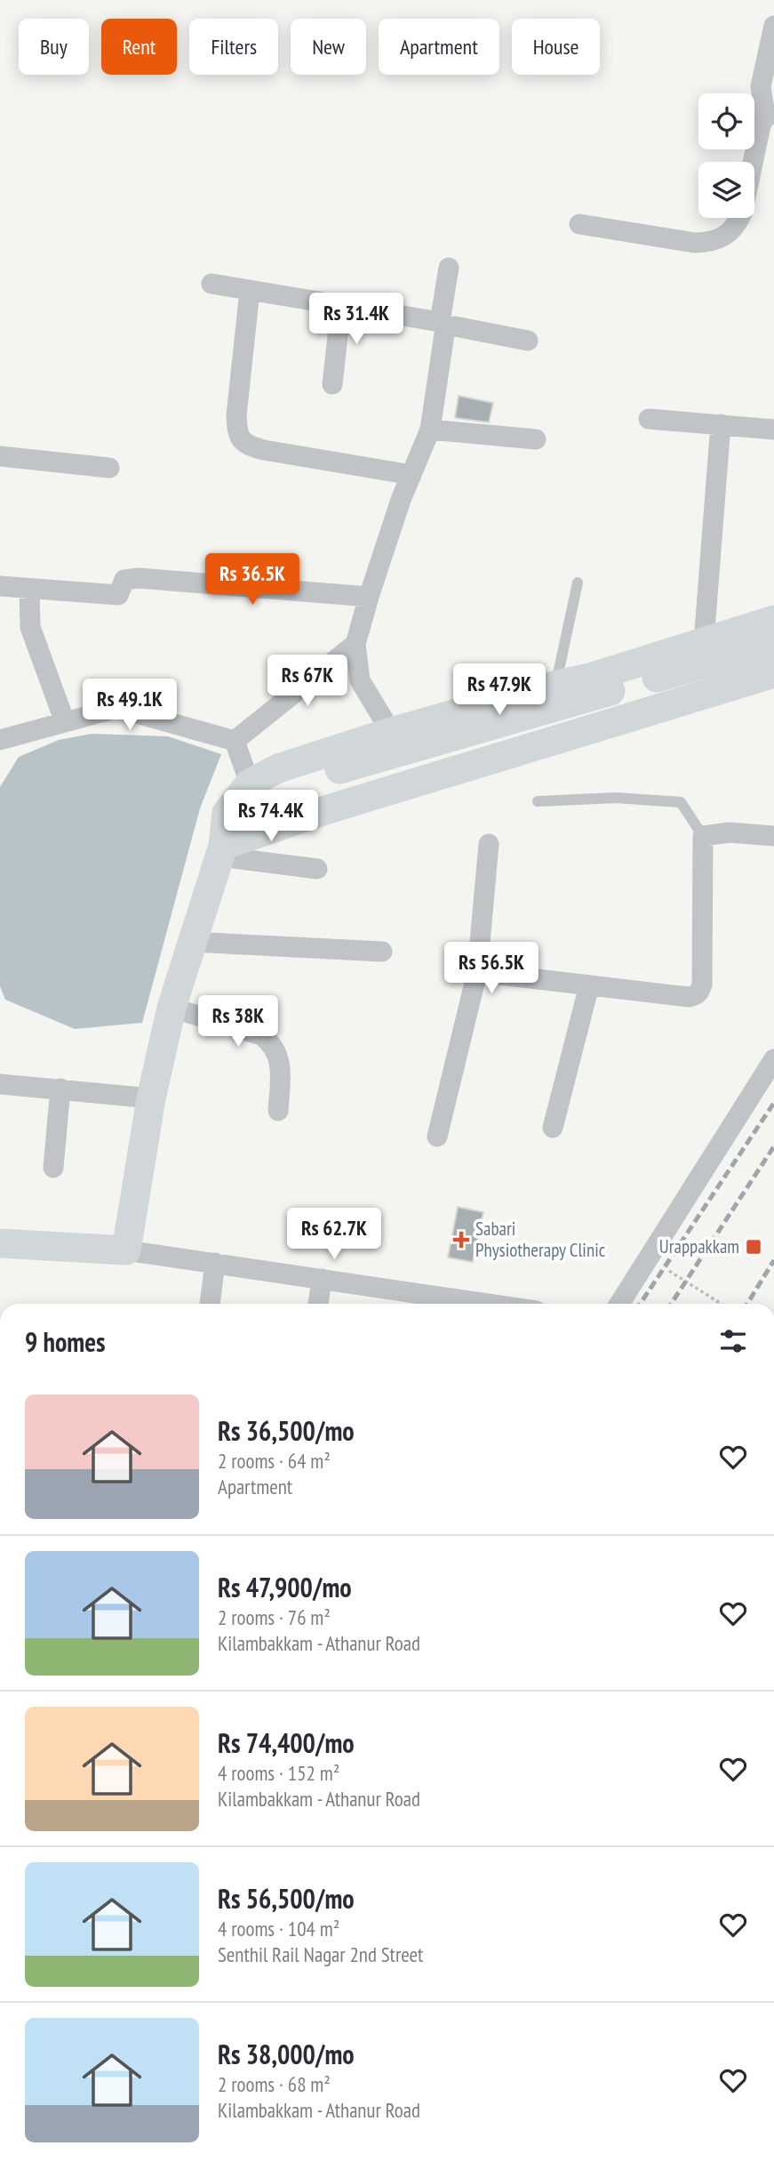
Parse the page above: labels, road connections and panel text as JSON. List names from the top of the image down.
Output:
{
  "places": {
    "health": ["Sabari Physiotherapy Clinic"],
    "transit": ["Urappakkam"]
  },
  "page": {
    "chip": [
      "Buy",
      "Rent",
      "Filters",
      "New",
      "Apartment",
      "House"
    ],
    "price": [
      "Rs 31.4K",
      "Rs 36.5K",
      "Rs 67K",
      "Rs 47.9K",
      "Rs 49.1K",
      "Rs 74.4K",
      "Rs 56.5K",
      "Rs 38K",
      "Rs 62.7K"
    ],
    "heading": "9 homes",
    "list": [
      {
        "name": "Rs 36,500/mo",
        "note": "2 rooms · 64 m² · Apartment"
      },
      {
        "name": "Rs 47,900/mo",
        "note": "2 rooms · 76 m² · Kilambakkam - Athanur Road"
      },
      {
        "name": "Rs 74,400/mo",
        "note": "4 rooms · 152 m² · Kilambakkam - Athanur Road"
      },
      {
        "name": "Rs 56,500/mo",
        "note": "4 rooms · 104 m² · Senthil Rail Nagar 2nd Street"
      },
      {
        "name": "Rs 38,000/mo",
        "note": "2 rooms · 68 m² · Kilambakkam - Athanur Road"
      }
    ]
  }
}
